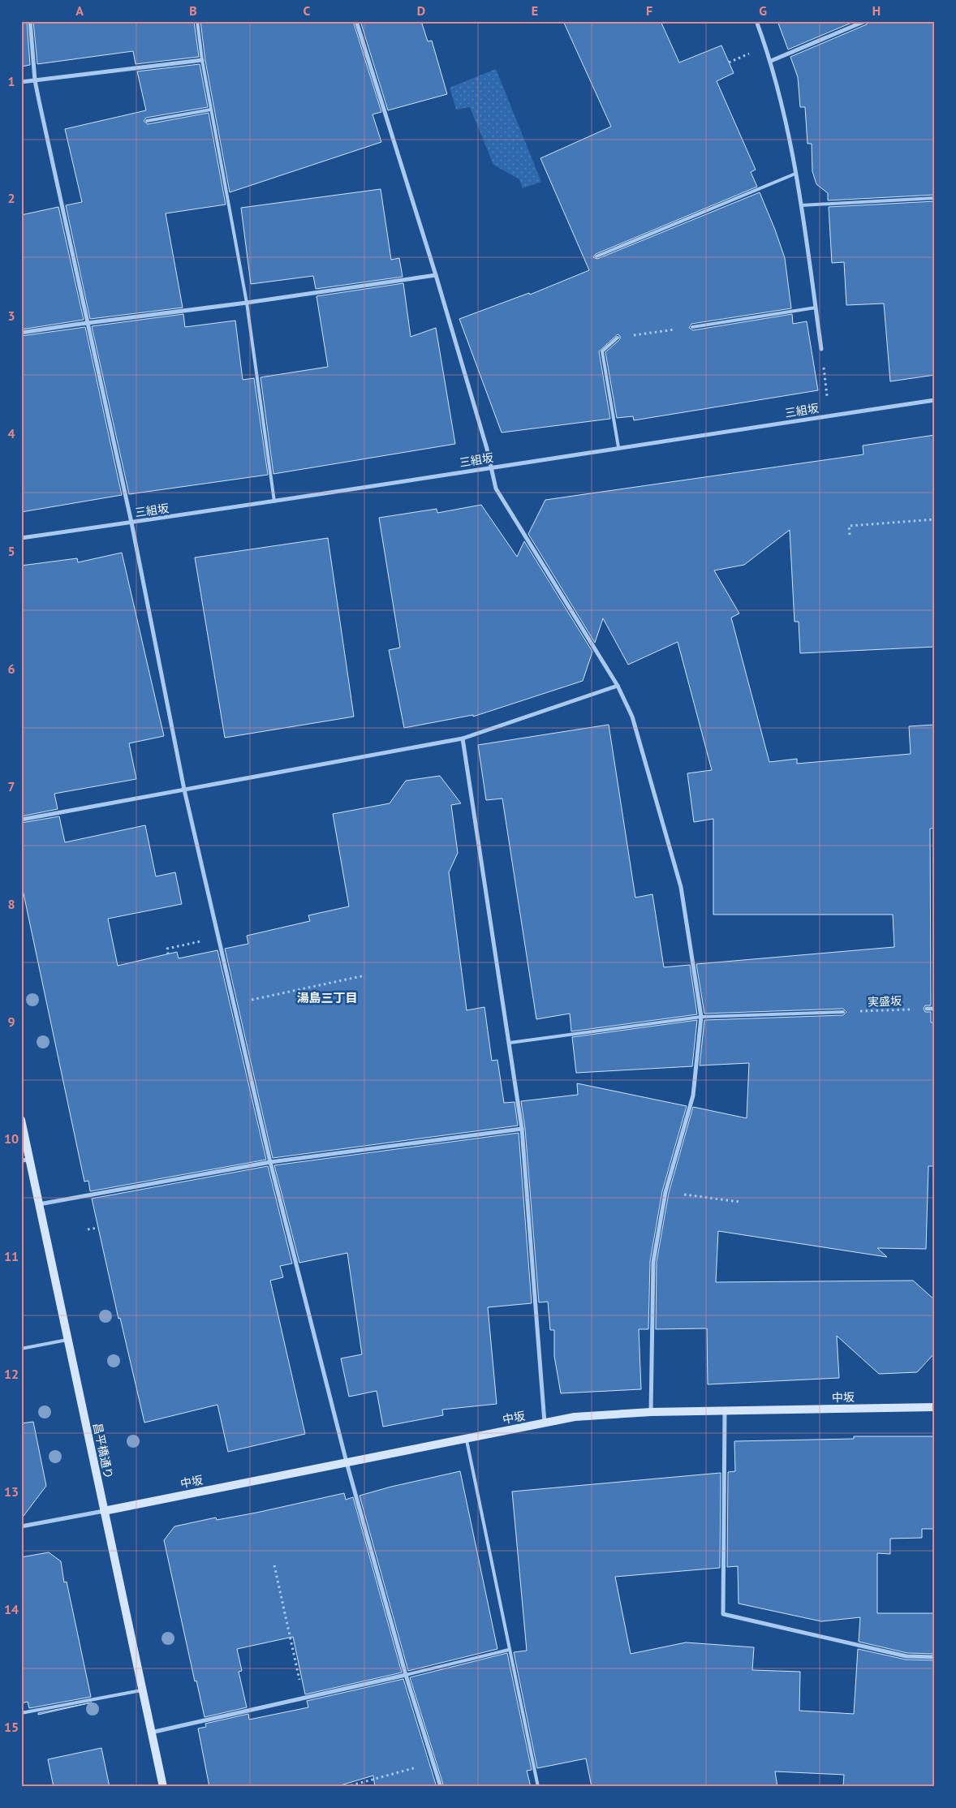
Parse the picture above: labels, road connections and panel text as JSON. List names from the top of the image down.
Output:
{
  "streets": {
    "street": ["三組坂", "中坂", "昌平橋通り"],
    "path": ["実盛坂"]
  },
  "crossings": [
    ["中坂", "昌平橋通り"]
  ],
  "districts": ["湯島三丁目"],
  "grid": {
    "columns": [
      "A",
      "B",
      "C",
      "D",
      "E",
      "F",
      "G",
      "H"
    ],
    "rows": [
      "1",
      "2",
      "3",
      "4",
      "5",
      "6",
      "7",
      "8",
      "9",
      "10",
      "11",
      "12",
      "13",
      "14",
      "15"
    ]
  }
}
